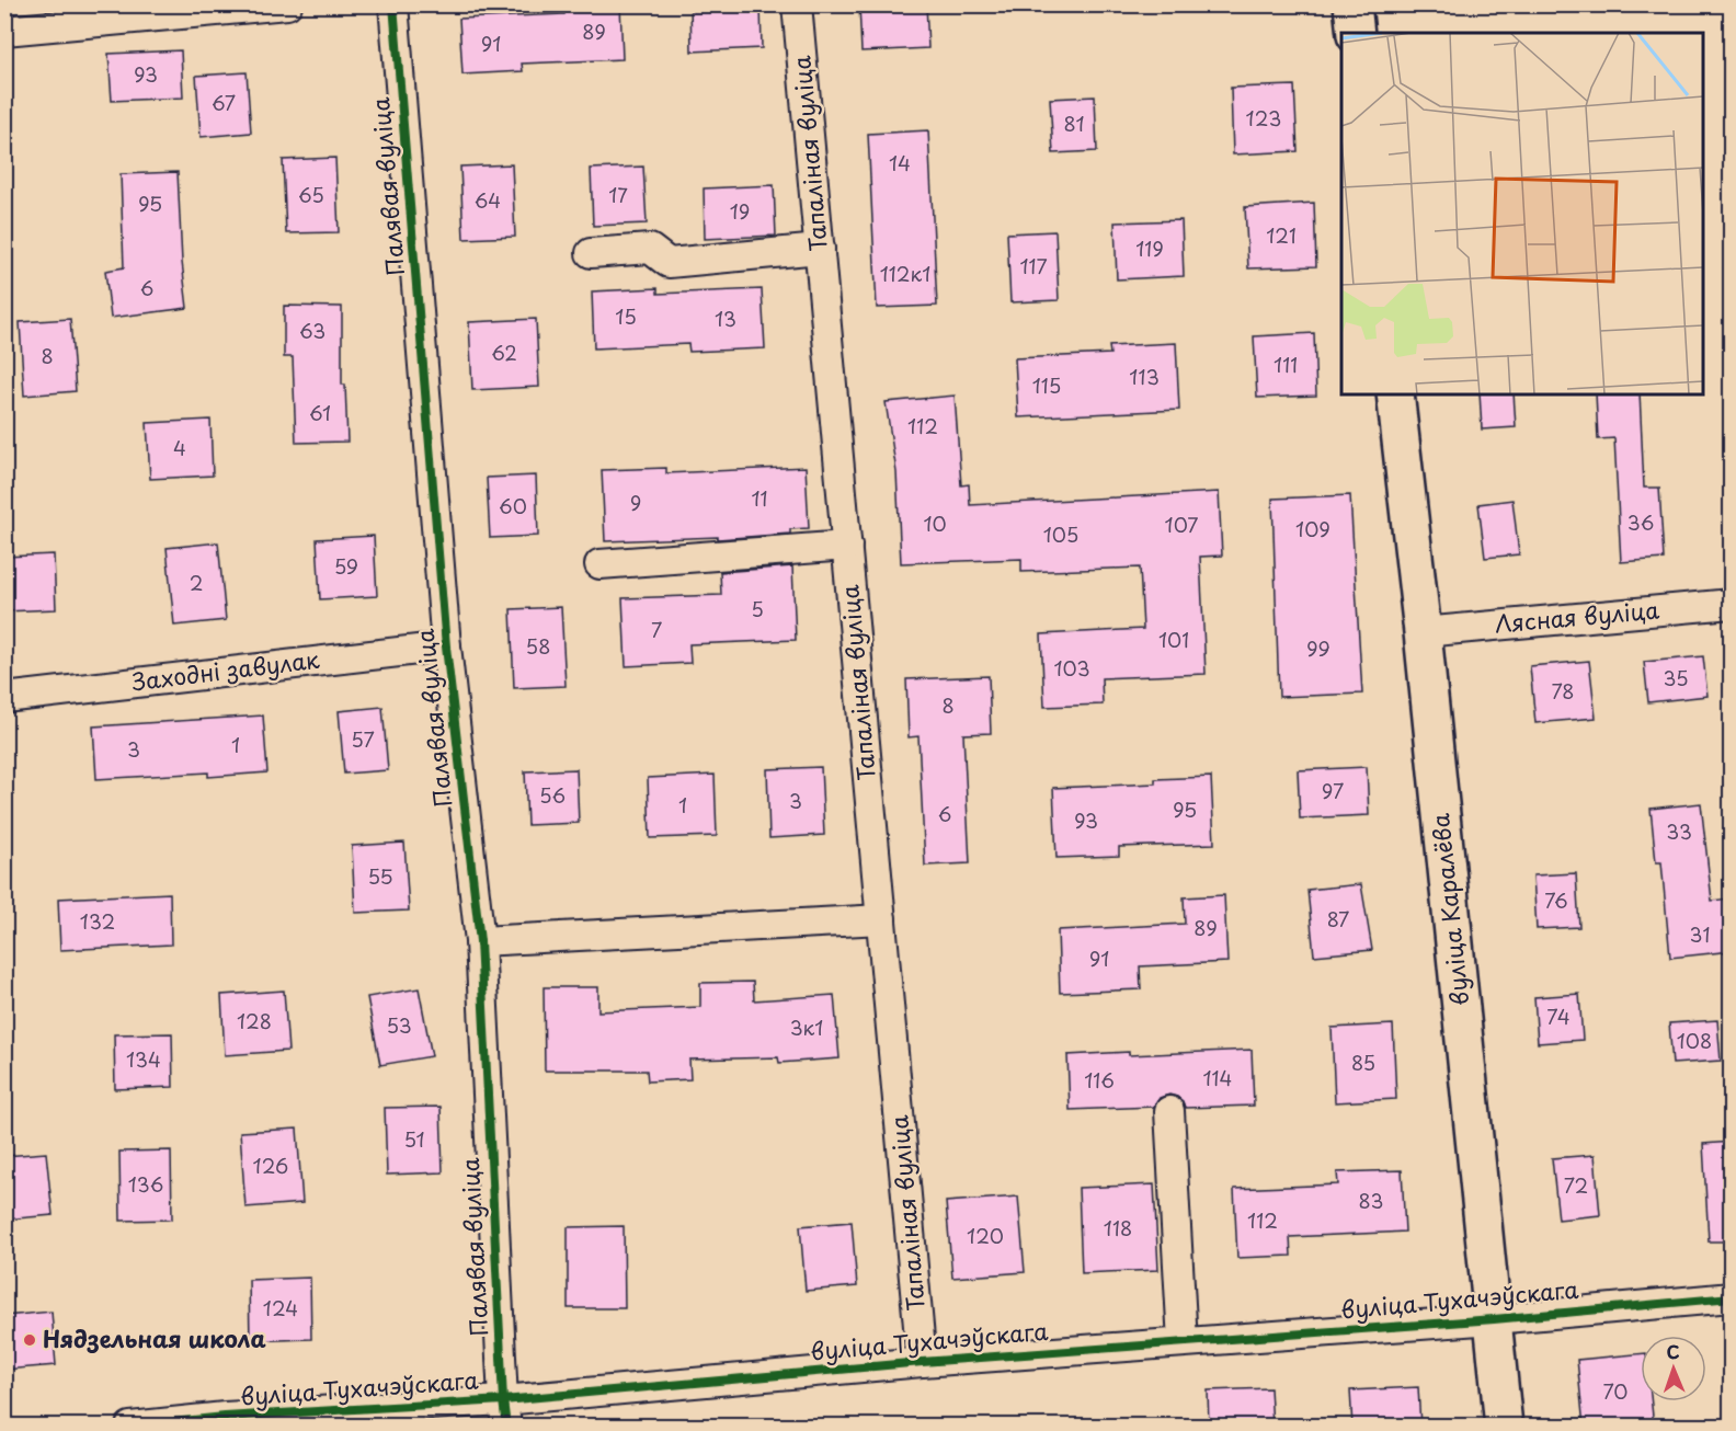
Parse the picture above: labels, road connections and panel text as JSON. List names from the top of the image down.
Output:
{
  "streets": {
    "main road": ["вуліца Каралёва"],
    "street": [
      "Тапаліная вуліца",
      "Палявая вуліца",
      "Лясная вуліца",
      "Заходні завулак",
      "вуліца Тухачэўскага"
    ]
  },
  "crossings": [
    ["Тапаліная вуліца", "вуліца Тухачэўскага"],
    ["Палявая вуліца", "Заходні завулак"],
    ["Палявая вуліца", "вуліца Тухачэўскага"],
    ["Лясная вуліца", "вуліца Каралёва"],
    ["вуліца Каралёва", "вуліца Тухачэўскага"]
  ],
  "places": ["Нядзельная школа"],
  "house_numbers": [
    "89",
    "91",
    "93",
    "67",
    "123",
    "81",
    "14",
    "65",
    "17",
    "64",
    "95",
    "19",
    "121",
    "119",
    "117",
    "112к1",
    "6",
    "15",
    "13",
    "63",
    "62",
    "8",
    "111",
    "113",
    "115",
    "61",
    "112",
    "4",
    "11",
    "9",
    "60",
    "36",
    "10",
    "107",
    "109",
    "105",
    "59",
    "2",
    "5",
    "7",
    "101",
    "58",
    "99",
    "103",
    "35",
    "78",
    "8",
    "57",
    "1",
    "3",
    "97",
    "56",
    "3",
    "1",
    "95",
    "6",
    "93",
    "33",
    "55",
    "76",
    "87",
    "132",
    "89",
    "31",
    "91",
    "74",
    "128",
    "53",
    "3к1",
    "108",
    "134",
    "85",
    "114",
    "116",
    "51",
    "126",
    "136",
    "72",
    "83",
    "112",
    "118",
    "120",
    "124",
    "70"
  ],
  "north": "top"
}
